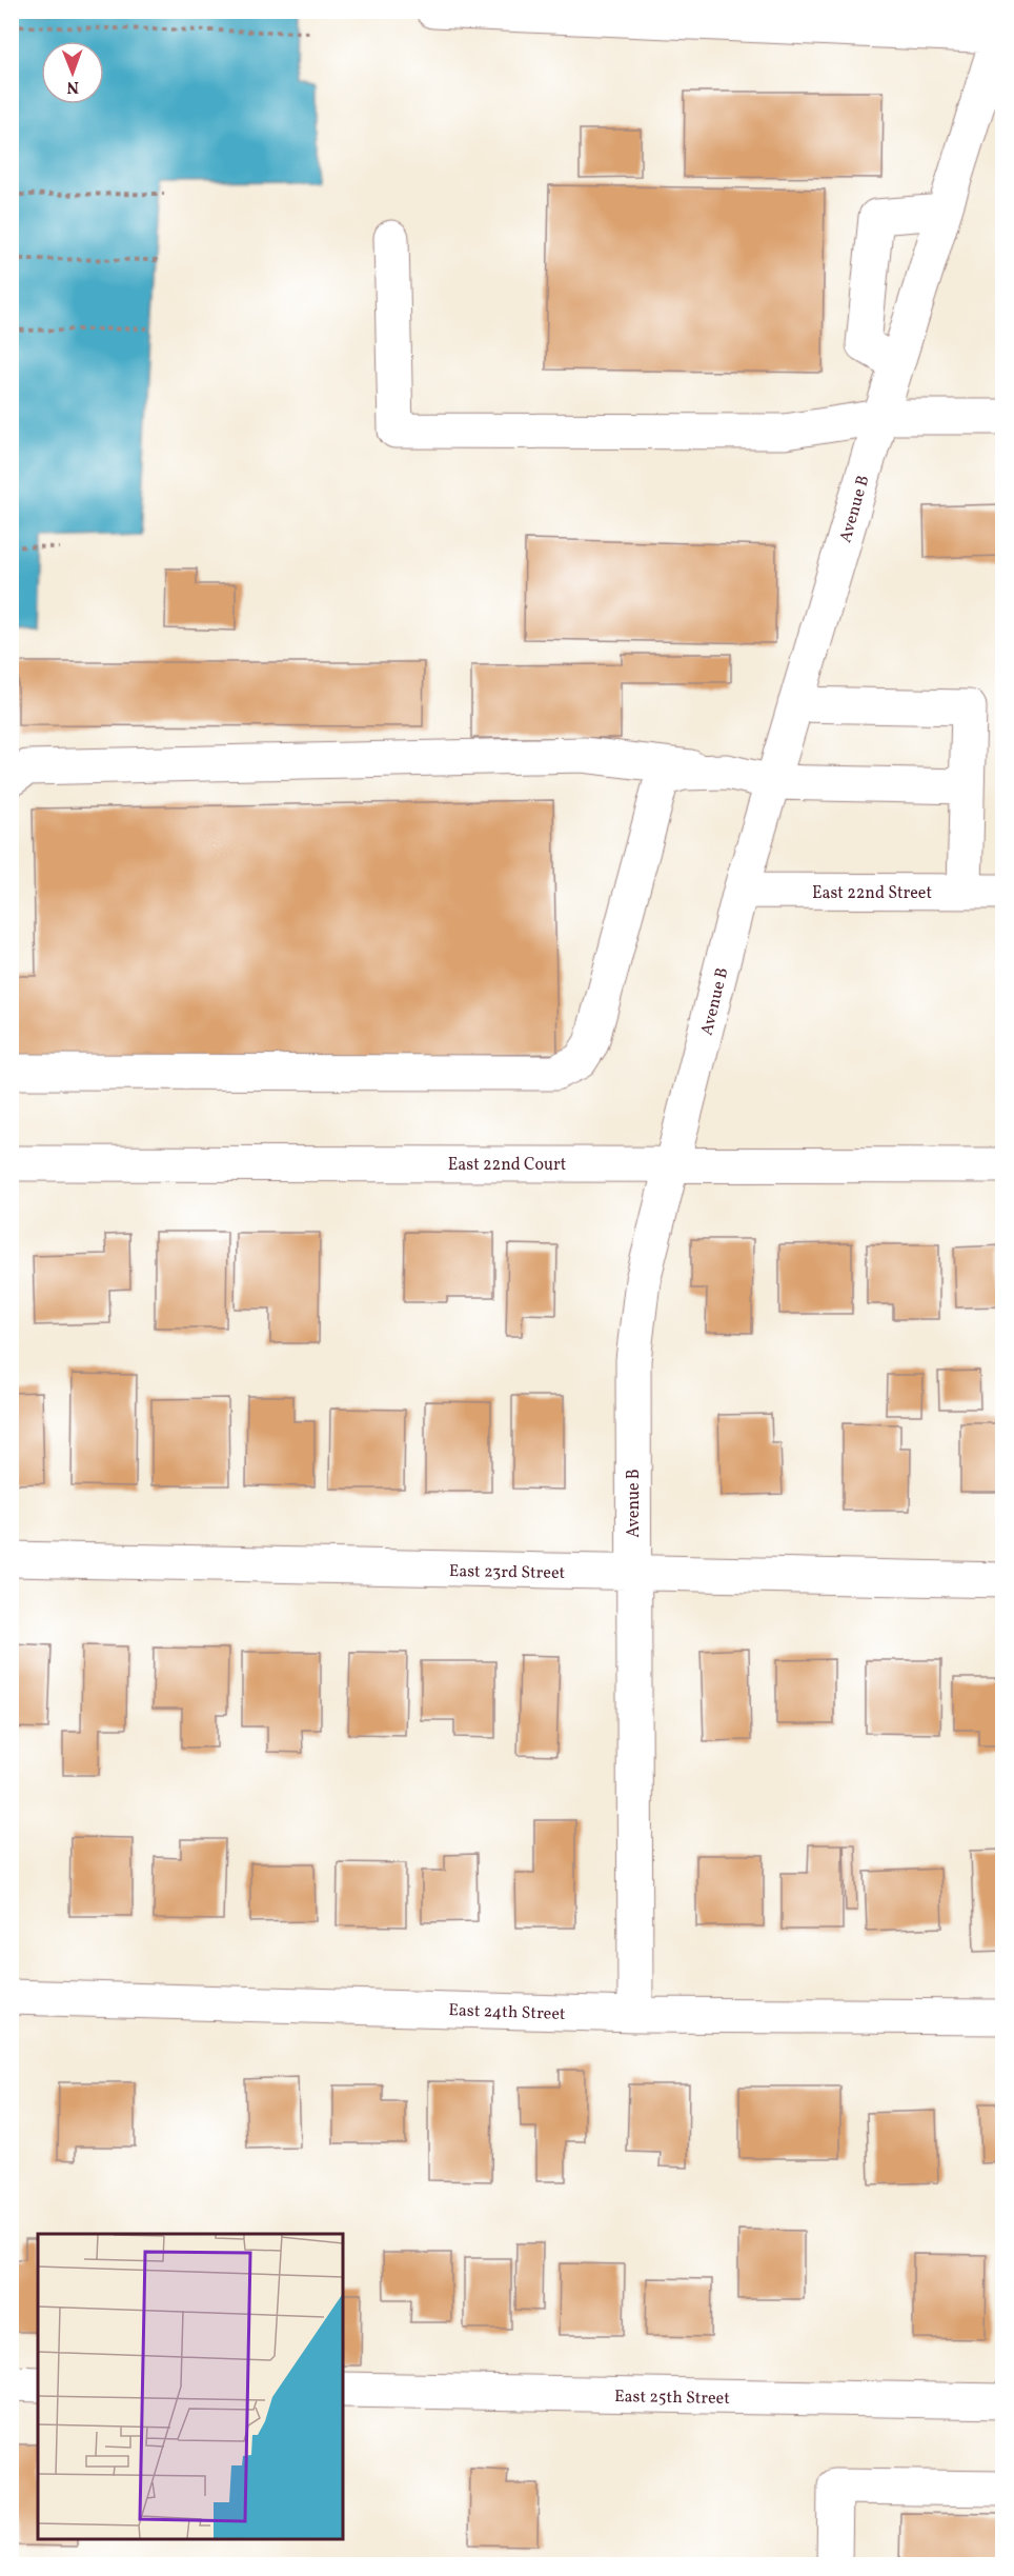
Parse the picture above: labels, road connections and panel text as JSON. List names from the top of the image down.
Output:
{
  "streets": {
    "street": [
      "Avenue B",
      "East 22nd Street",
      "East 22nd Court",
      "East 23rd Street",
      "East 24th Street",
      "East 25th Street"
    ]
  },
  "crossings": [
    ["Avenue B", "East 22nd Street"],
    ["Avenue B", "East 22nd Court"],
    ["Avenue B", "East 23rd Street"],
    ["Avenue B", "East 24th Street"]
  ],
  "north": "bottom"
}
